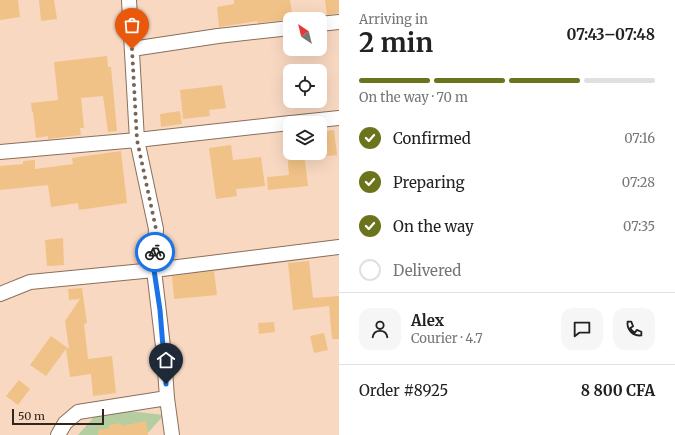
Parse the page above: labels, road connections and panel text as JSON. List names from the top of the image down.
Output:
{
  "scale_bar": "50 m",
  "north": "top left",
  "page": {
    "heading": ["2 min", "Arriving in", "07:43–07:48"],
    "panel": [
      "Alex",
      "Courier · 4.7",
      "Order #8925",
      "8 800 CFA"
    ],
    "bar": "On the way · 70 m",
    "list": [
      ["Confirmed", "07:16"],
      ["Preparing", "07:28"],
      ["On the way", "07:35"],
      "Delivered"
    ],
    "scale": "50 m"
  }
}
